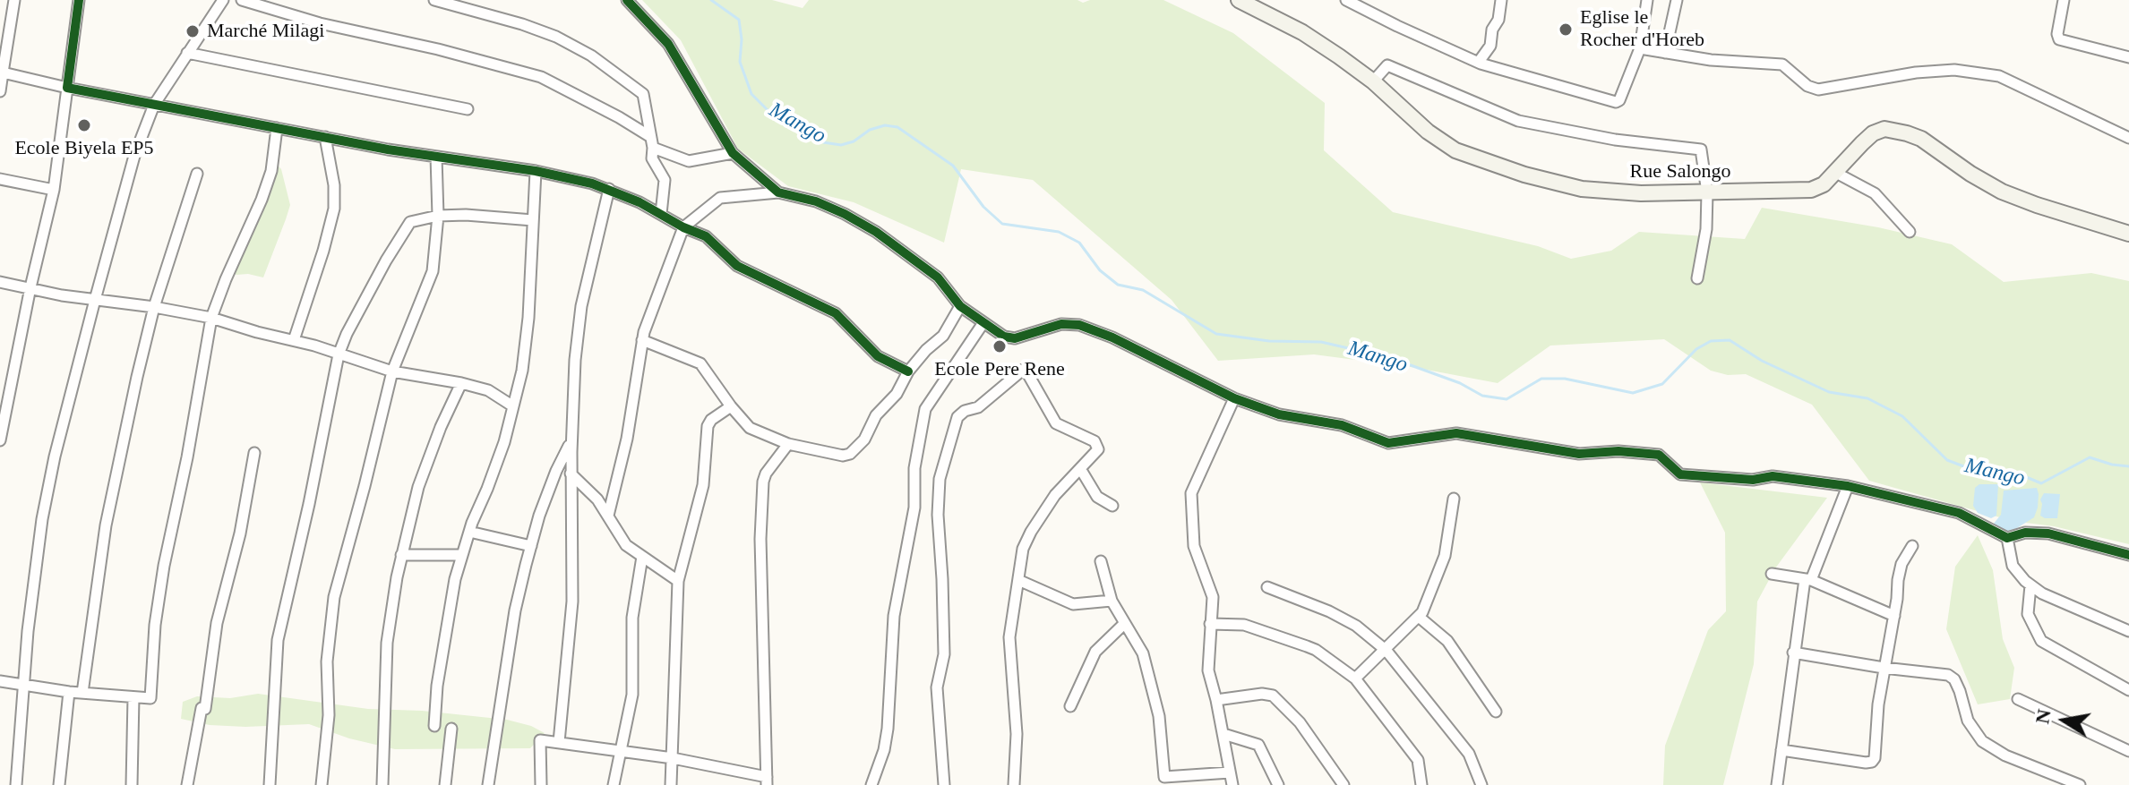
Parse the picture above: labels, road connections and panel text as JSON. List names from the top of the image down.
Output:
{
  "streets": {
    "street": ["Rue Salongo"]
  },
  "water": ["Mango"],
  "places": [
    "Eglise le Rocher d'Horeb",
    "Marché Milagi",
    "Ecole Biyela EP5",
    "Ecole Pere Rene"
  ],
  "north": "left"
}
